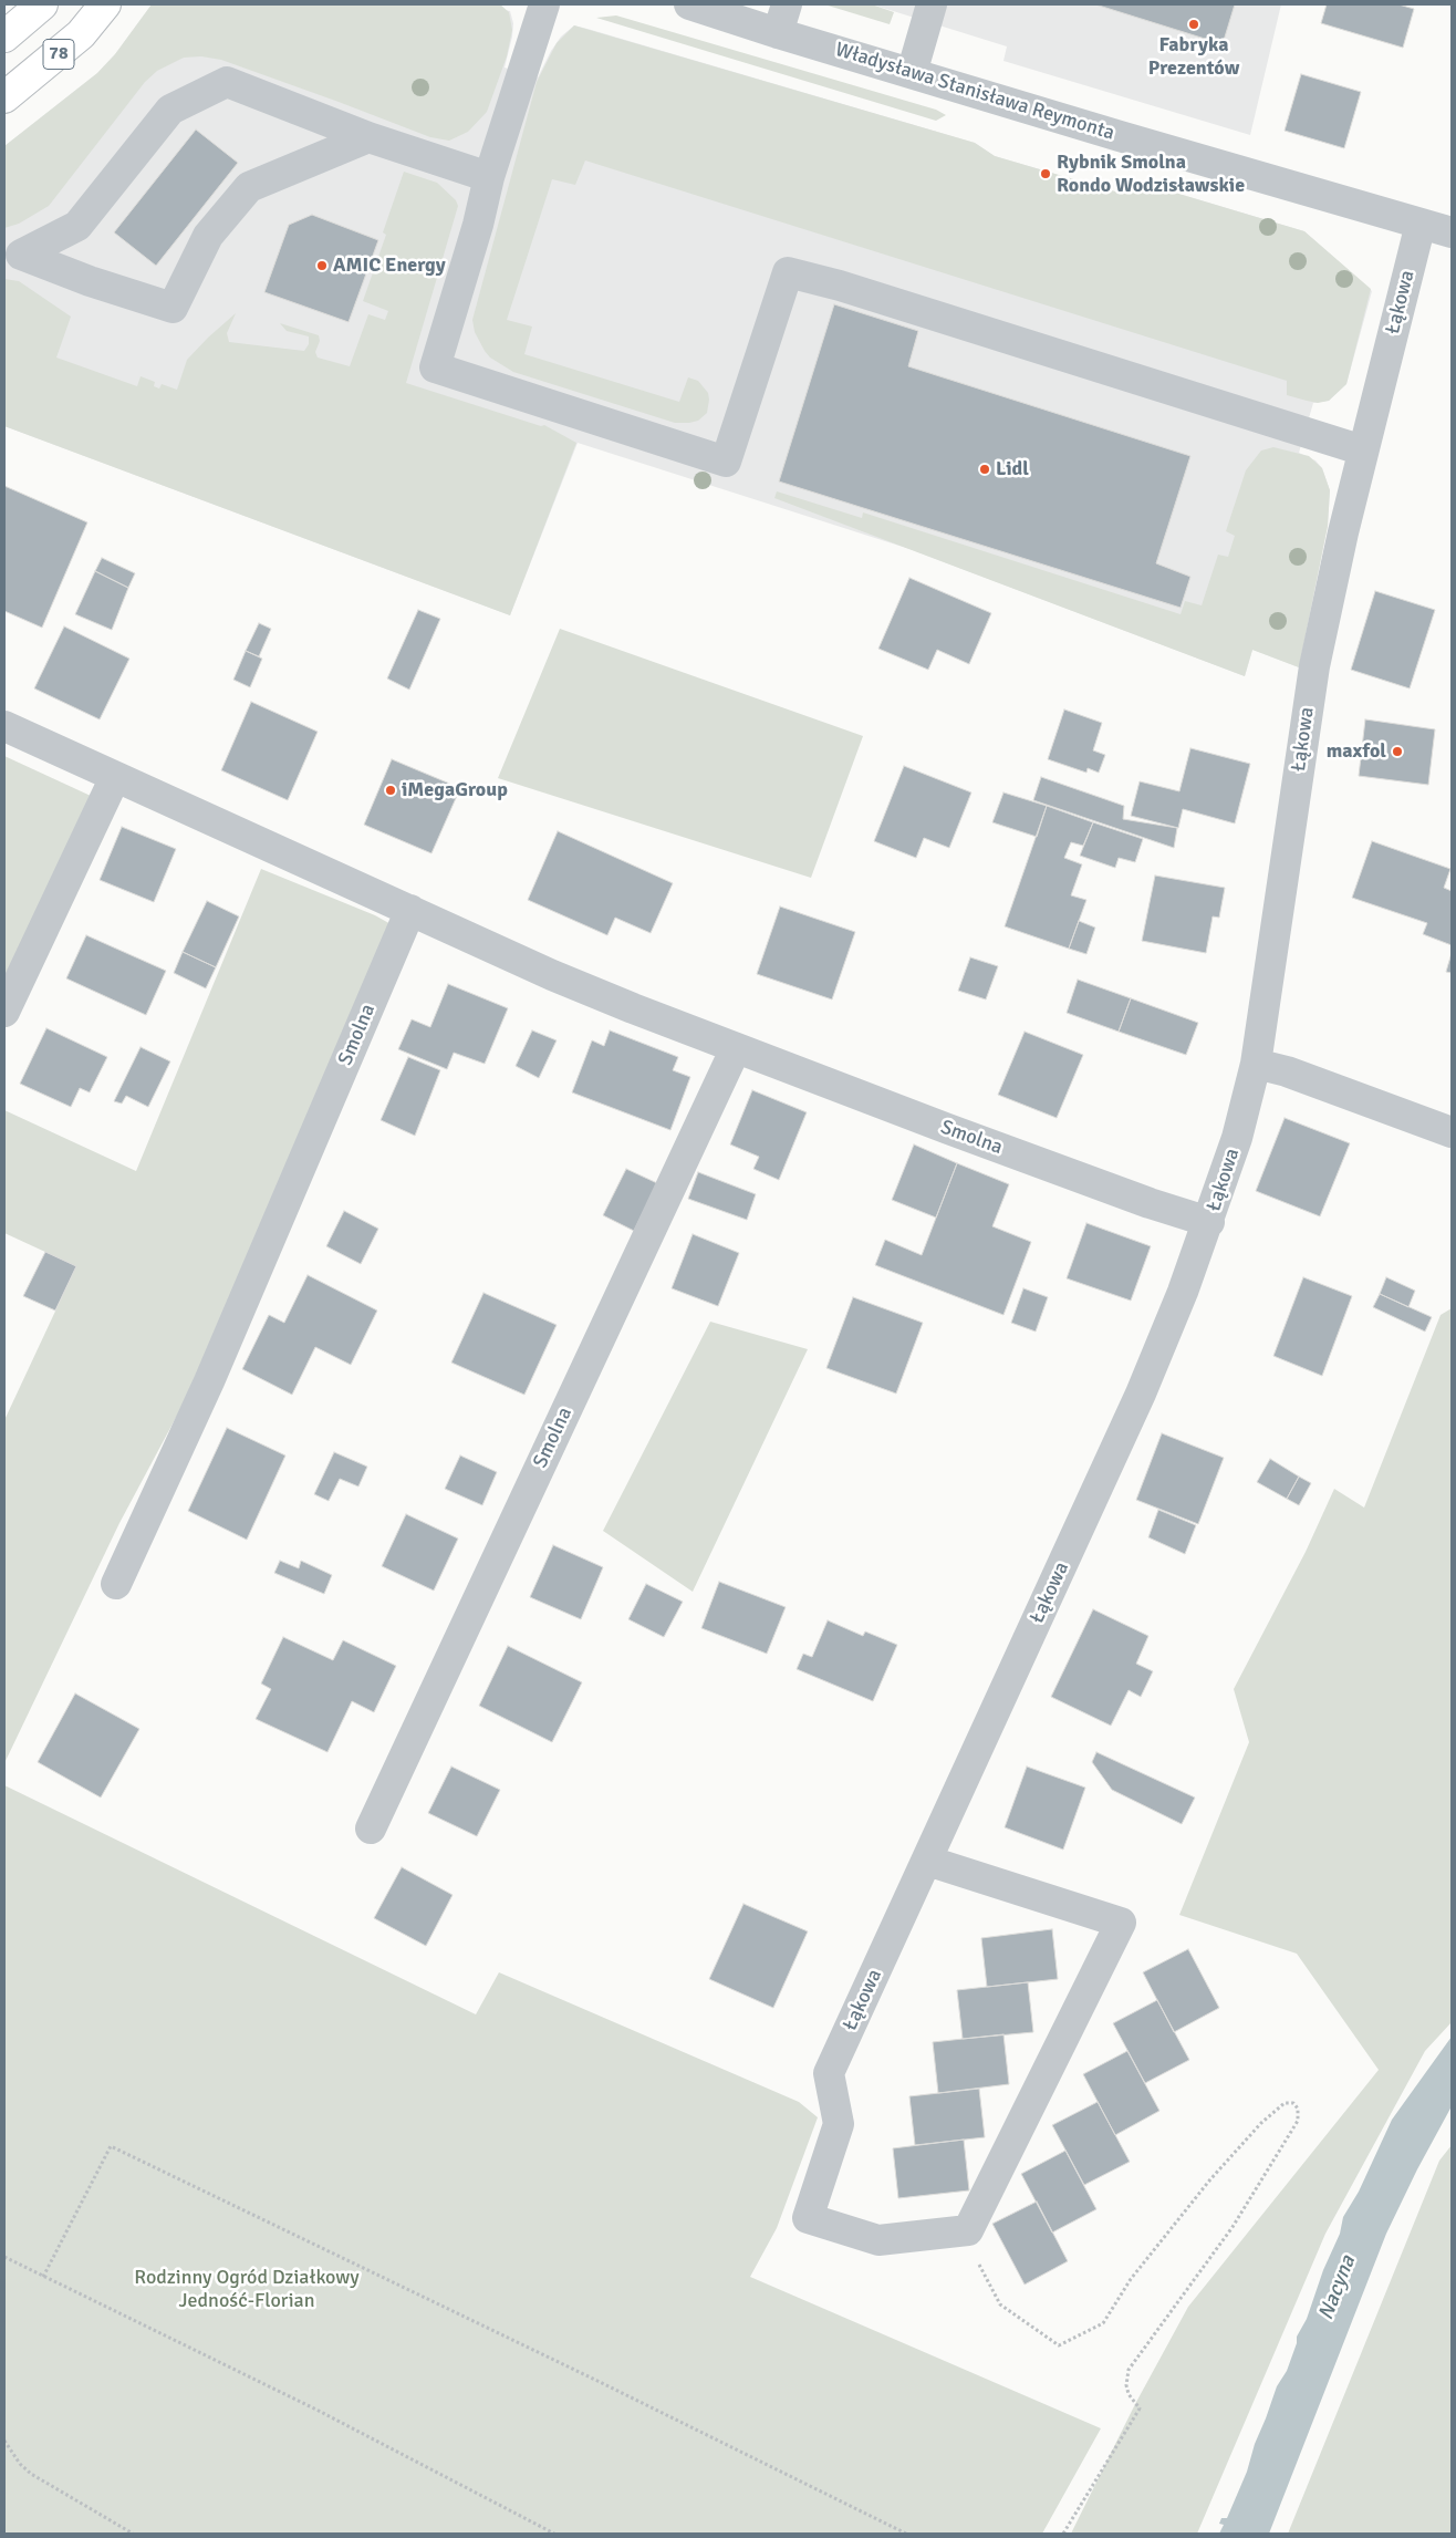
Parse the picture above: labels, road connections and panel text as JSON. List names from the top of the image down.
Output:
{
  "streets": {
    "main road": ["78"],
    "street": ["Władysława Stanisława Reymonta", "Łąkowa", "Smolna"]
  },
  "crossings": [
    ["Władysława Stanisława Reymonta", "Łąkowa"],
    ["Łąkowa", "Smolna"]
  ],
  "water": ["Nacyna"],
  "parks": ["Rodzinny Ogród Działkowy Jedność-Florian"],
  "places": [
    "Fabryka Prezentów",
    "Rybnik Smolna Rondo Wodzisławskie",
    "AMIC Energy",
    "Lidl",
    "maxfol",
    "iMegaGroup"
  ]
}
